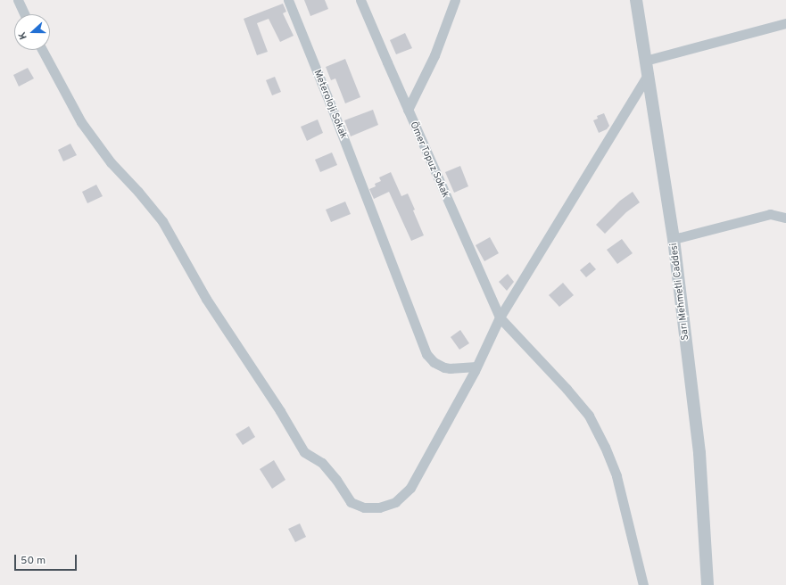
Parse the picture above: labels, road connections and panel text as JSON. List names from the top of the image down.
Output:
{
  "streets": {
    "street": ["Meteroloji Sokak", "Ömer Topuz Sokak", "Sarı Mehmetli Caddesi"]
  },
  "scale_bar": "50 m",
  "north": "left"
}
